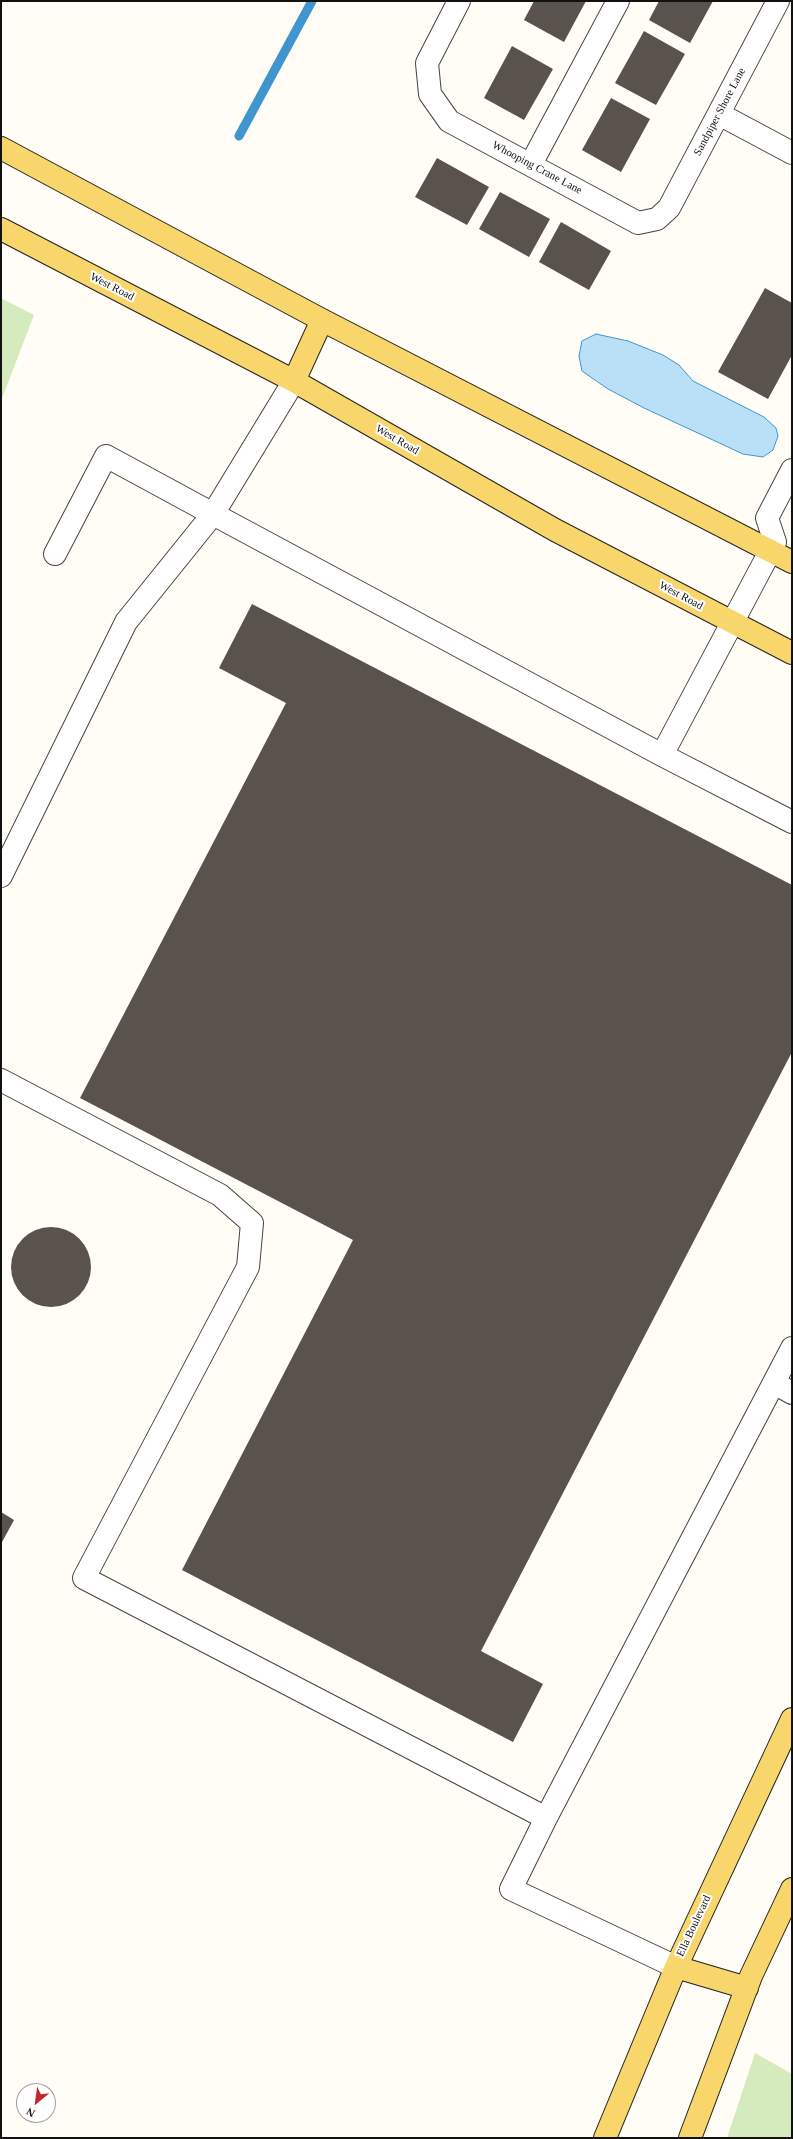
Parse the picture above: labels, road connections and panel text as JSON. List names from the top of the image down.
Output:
{
  "streets": {
    "main road": ["West Road", "Ella Boulevard"],
    "street": ["Sandpiper Shore Lane", "Whooping Crane Lane"]
  },
  "crossings": [
    ["Sandpiper Shore Lane", "Whooping Crane Lane"]
  ],
  "north": "bottom left"
}
